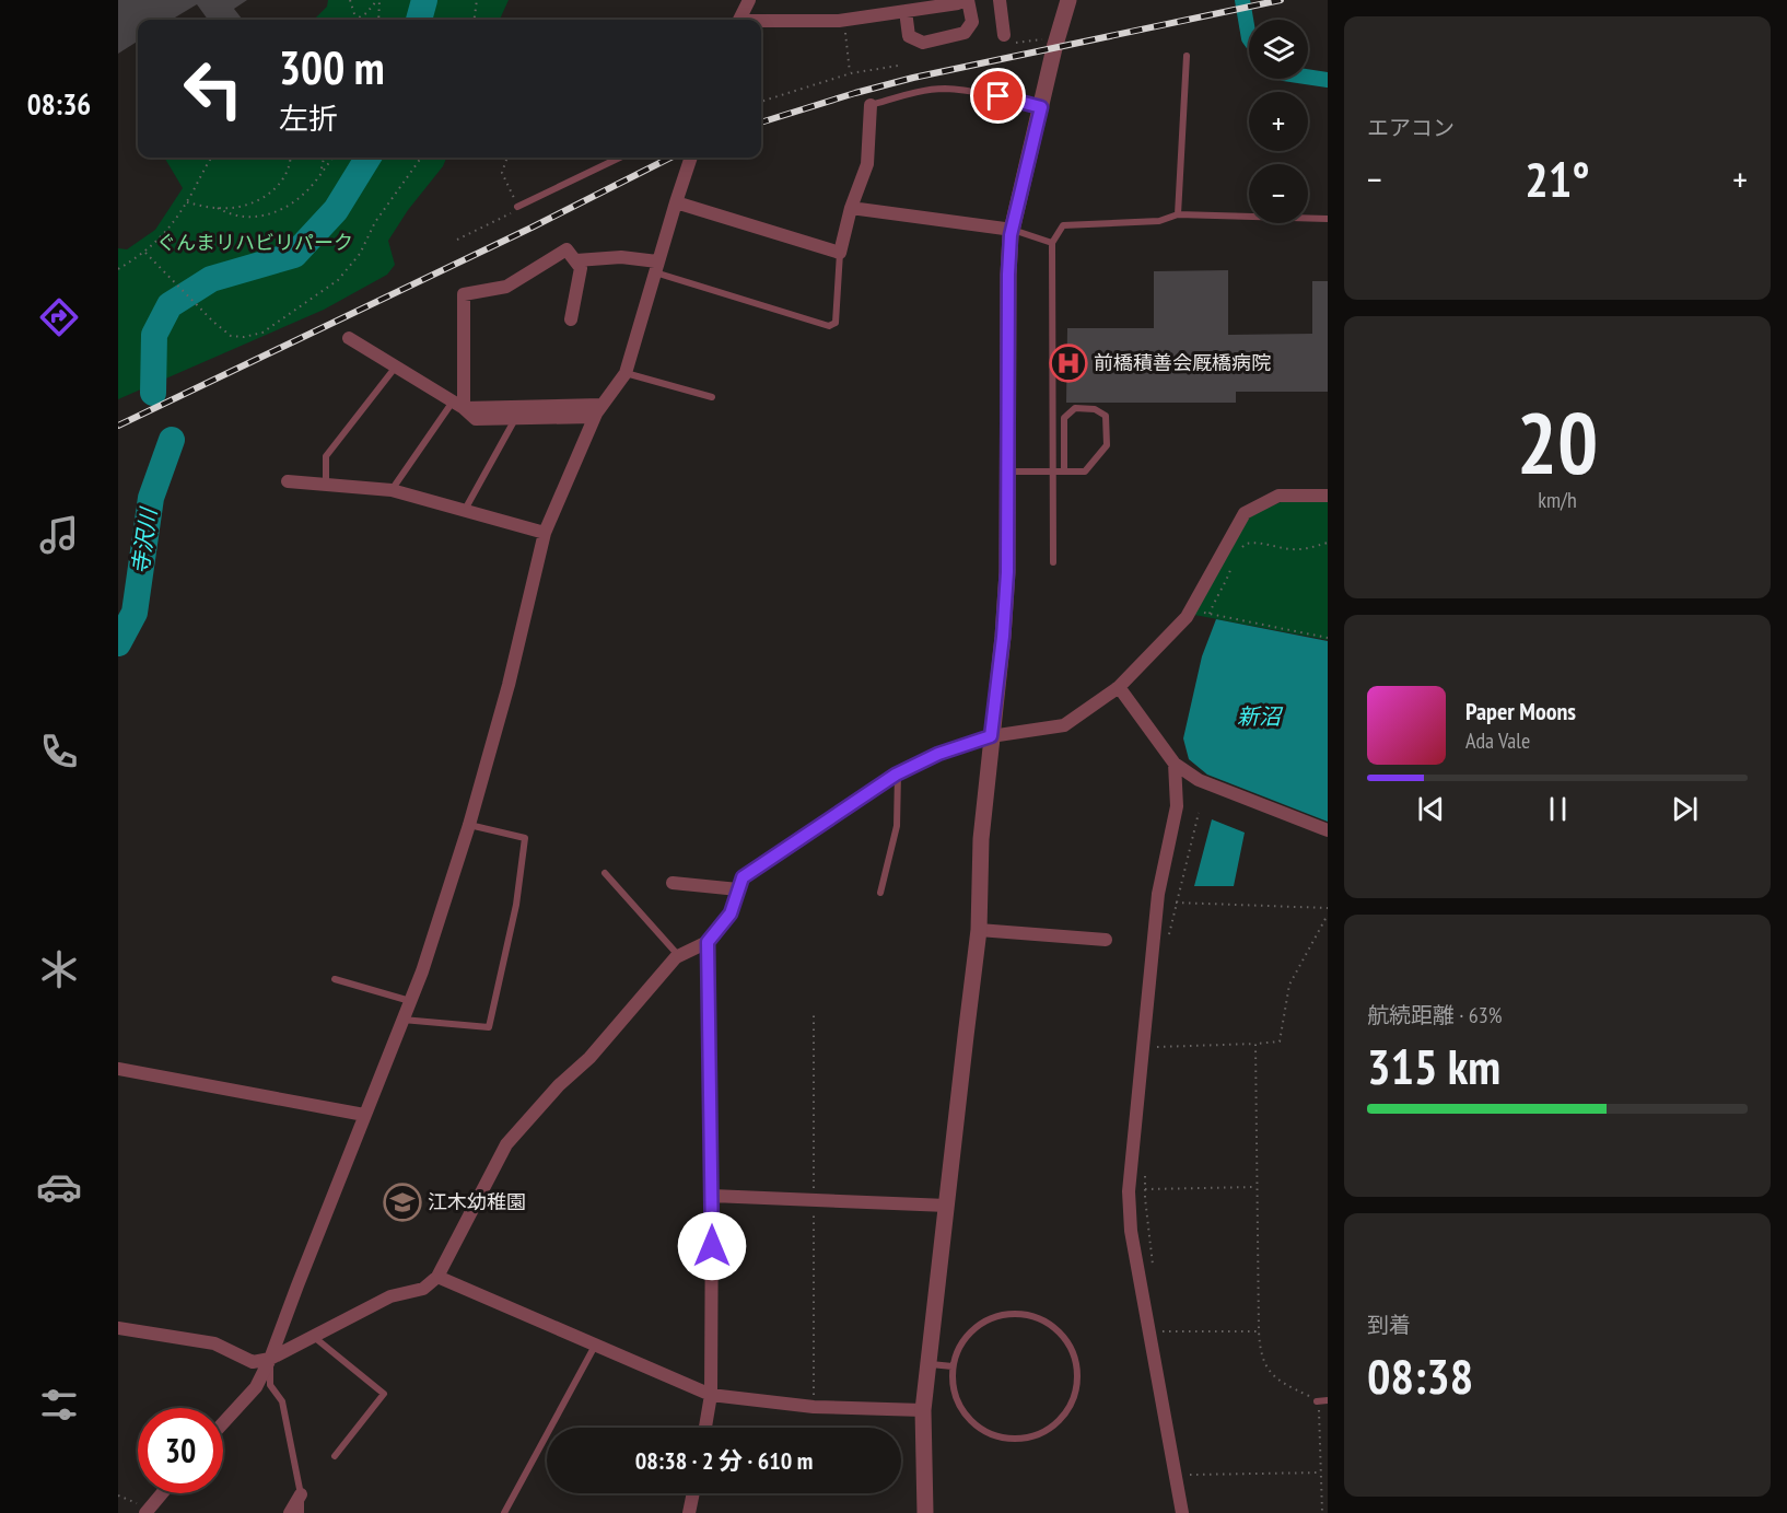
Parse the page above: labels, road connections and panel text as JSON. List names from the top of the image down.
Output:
{
  "water": ["寺沢川", "新沼"],
  "parks": ["ぐんまリハビリパーク"],
  "places": {
    "hospital": ["前橋積善会厩橋病院"],
    "school or university": ["江木幼稚園"]
  },
  "page": {
    "tabs": "08:36",
    "tile": [
      "エアコン",
      ["20", "km/h"],
      ["航続距離 · 63%", "315 km"],
      ["到着", "08:38"]
    ],
    "map_buttons": ["+", "−"],
    "turn": ["300 m", "左折"],
    "heat": ["−", "21°", "+"],
    "song": ["Paper Moons", "Ada Vale"],
    "limit": "30",
    "trip": "08:38 · 2 分 · 610 m"
  }
}
